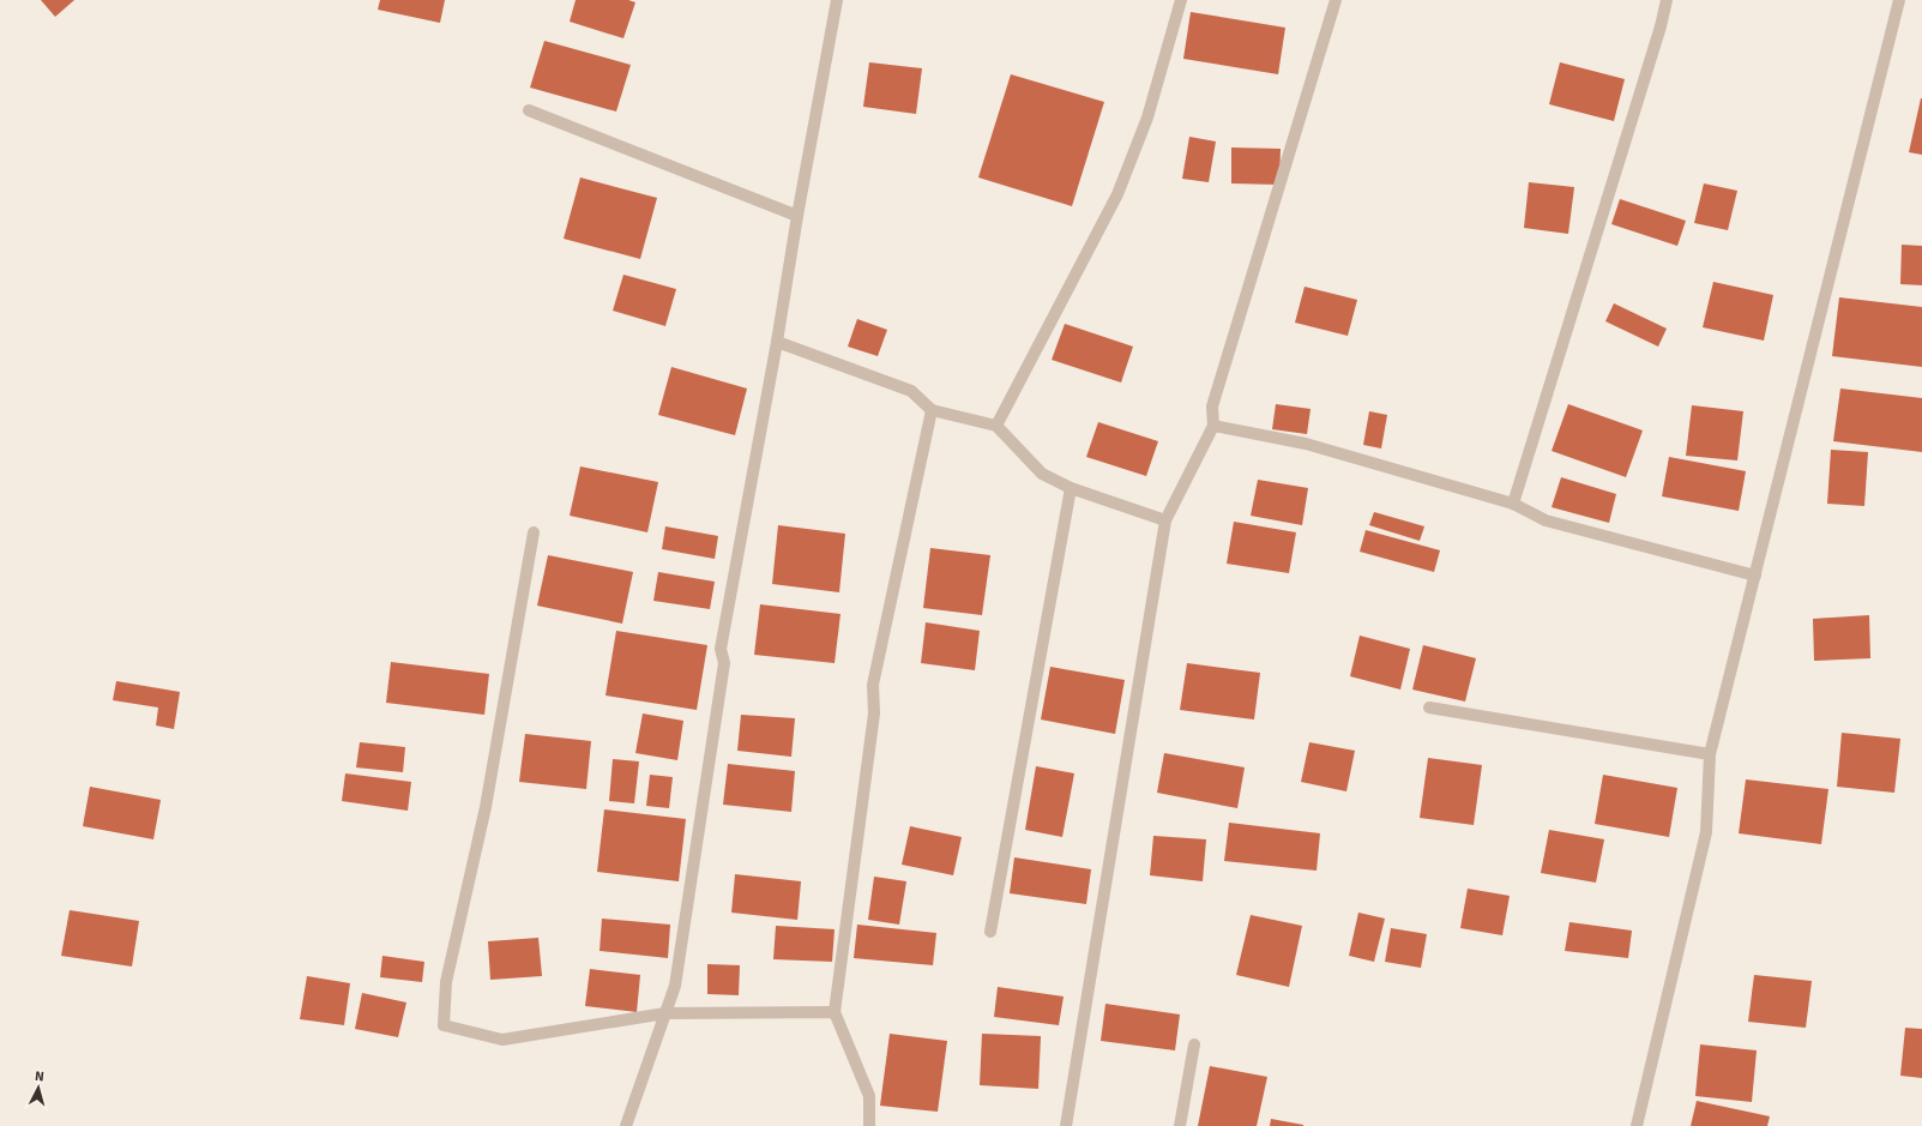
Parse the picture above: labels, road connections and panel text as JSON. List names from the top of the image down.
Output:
{
  "north": "top"
}
